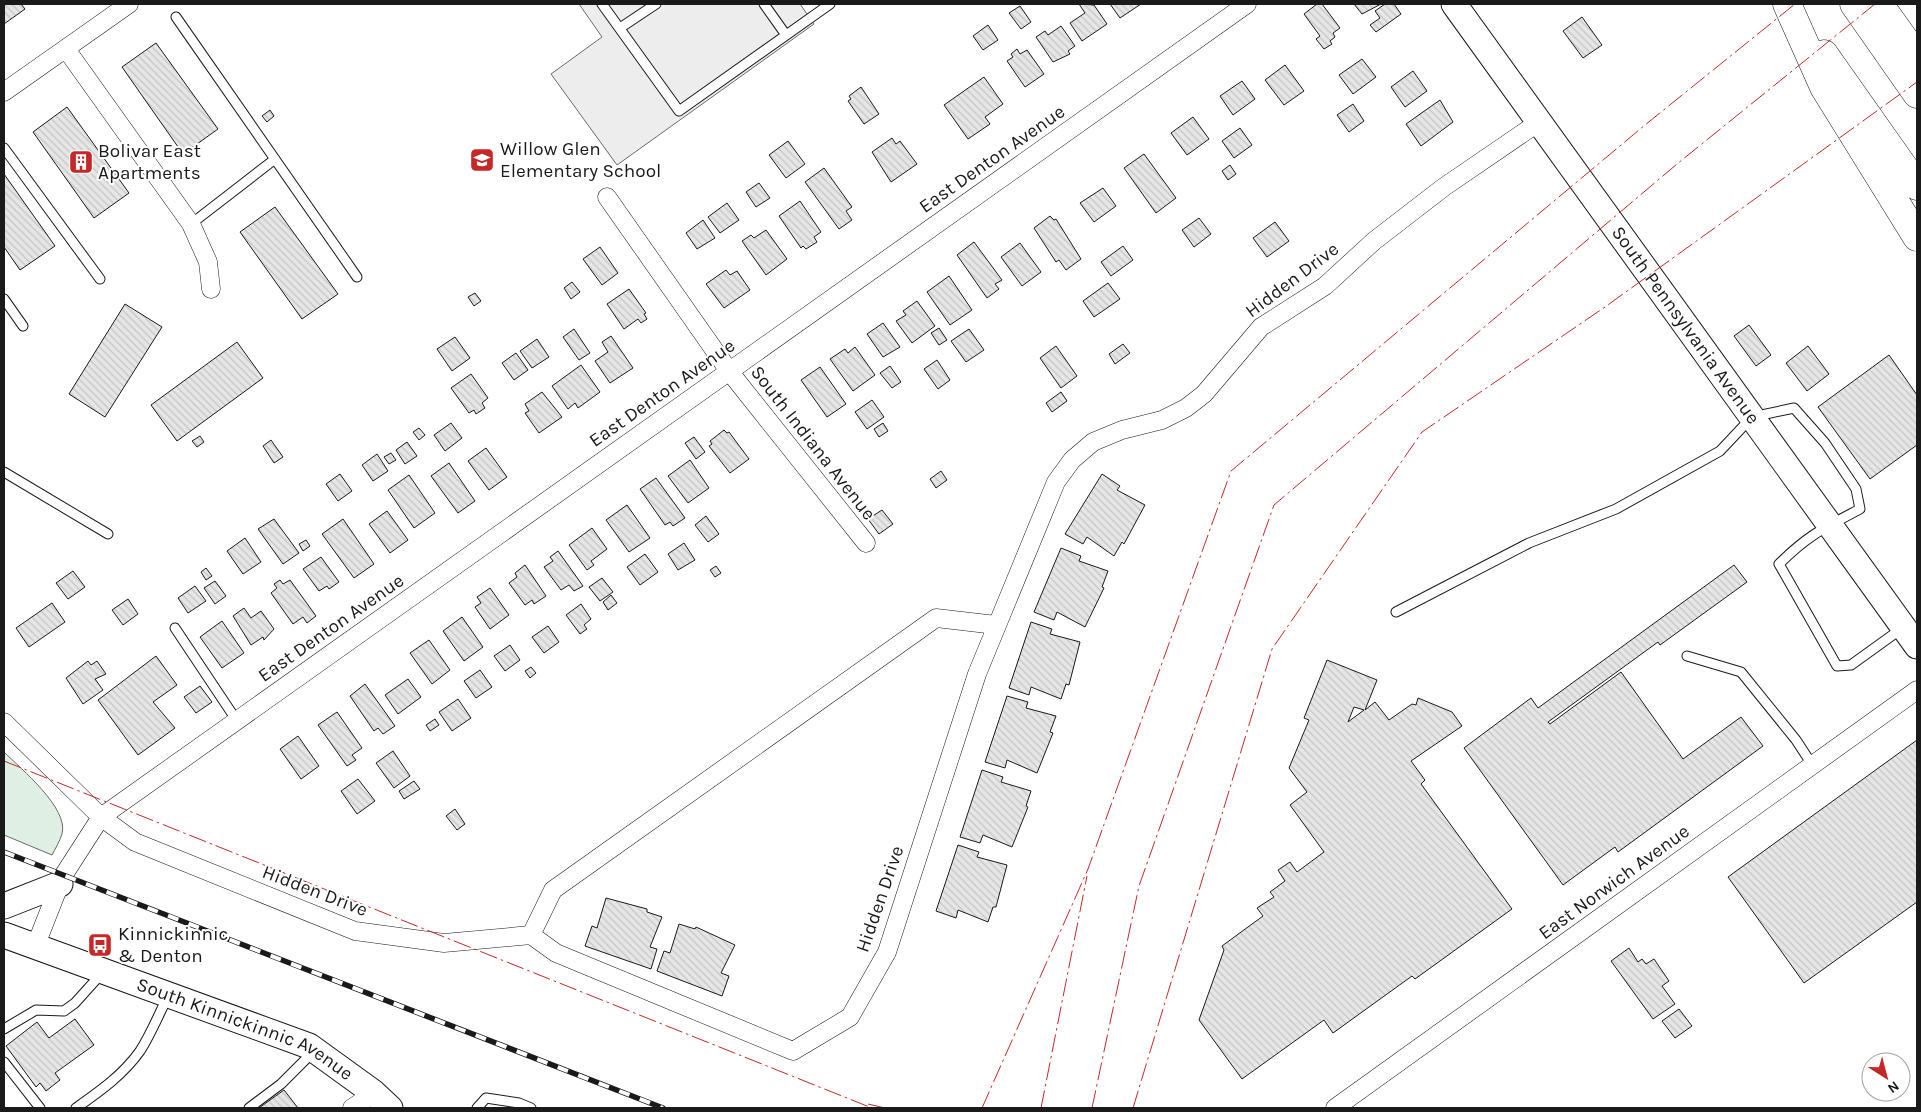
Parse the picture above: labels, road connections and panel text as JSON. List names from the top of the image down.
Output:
{
  "streets": {
    "street": [
      "East Denton Avenue",
      "Hidden Drive",
      "South Pennsylvania Avenue",
      "South Indiana Avenue",
      "East Norwich Avenue",
      "South Kinnickinnic Avenue"
    ]
  },
  "crossings": [
    ["East Denton Avenue", "Hidden Drive"],
    ["East Denton Avenue", "South Indiana Avenue"],
    ["Hidden Drive", "South Pennsylvania Avenue"]
  ],
  "places": {
    "school or university": ["Willow Glen Elementary School"],
    "building": ["Bolivar East Apartments"],
    "bus stop": ["Kinnickinnic & Denton"]
  },
  "north": "bottom right"
}
